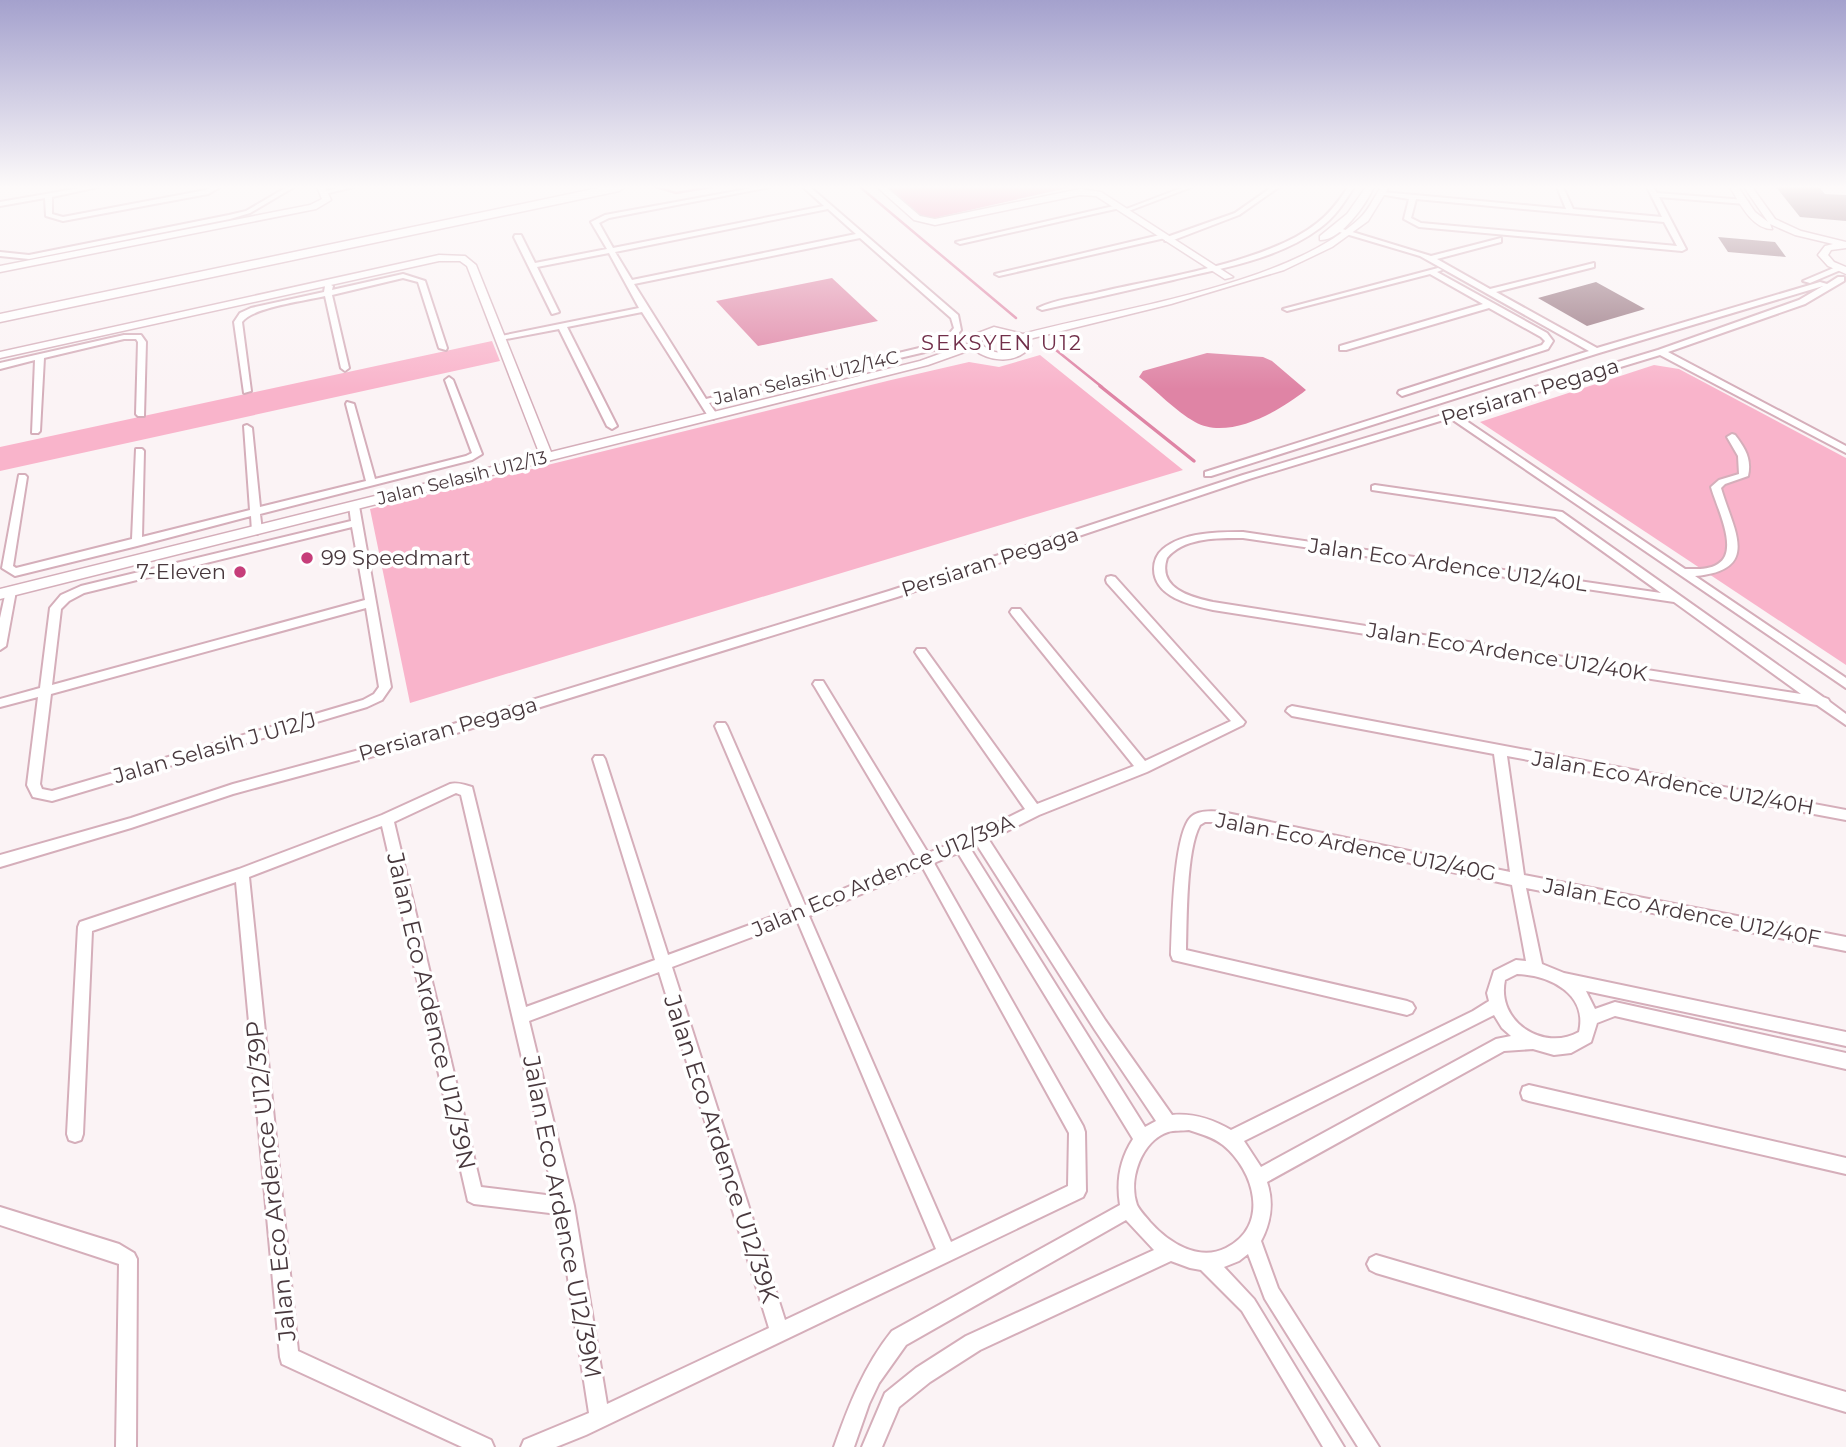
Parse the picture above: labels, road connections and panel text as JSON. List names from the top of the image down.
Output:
{
  "streets": {
    "street": [
      "Jalan Selasih U12/14C",
      "Persiaran Pegaga",
      "Jalan Selasih U12/13",
      "Jalan Eco Ardence U12/40L",
      "Jalan Eco Ardence U12/40K",
      "Jalan Selasih J U12/J",
      "Jalan Eco Ardence U12/40H",
      "Jalan Eco Ardence U12/40G",
      "Jalan Eco Ardence U12/39A",
      "Jalan Eco Ardence U12/40F",
      "Jalan Eco Ardence U12/39N",
      "Jalan Eco Ardence U12/39K",
      "Jalan Eco Ardence U12/39P",
      "Jalan Eco Ardence U12/39M"
    ]
  },
  "crossings": [
    ["Jalan Eco Ardence U12/40L", "Jalan Eco Ardence U12/40K"],
    ["Jalan Eco Ardence U12/40G", "Jalan Eco Ardence U12/40F"],
    ["Jalan Eco Ardence U12/39A", "Jalan Eco Ardence U12/39K"],
    ["Jalan Eco Ardence U12/39A", "Jalan Eco Ardence U12/39M"],
    ["Jalan Eco Ardence U12/39N", "Jalan Eco Ardence U12/39M"]
  ],
  "districts": ["SEKSYEN U12"],
  "places": ["99 Speedmart", "7-Eleven"]
}
